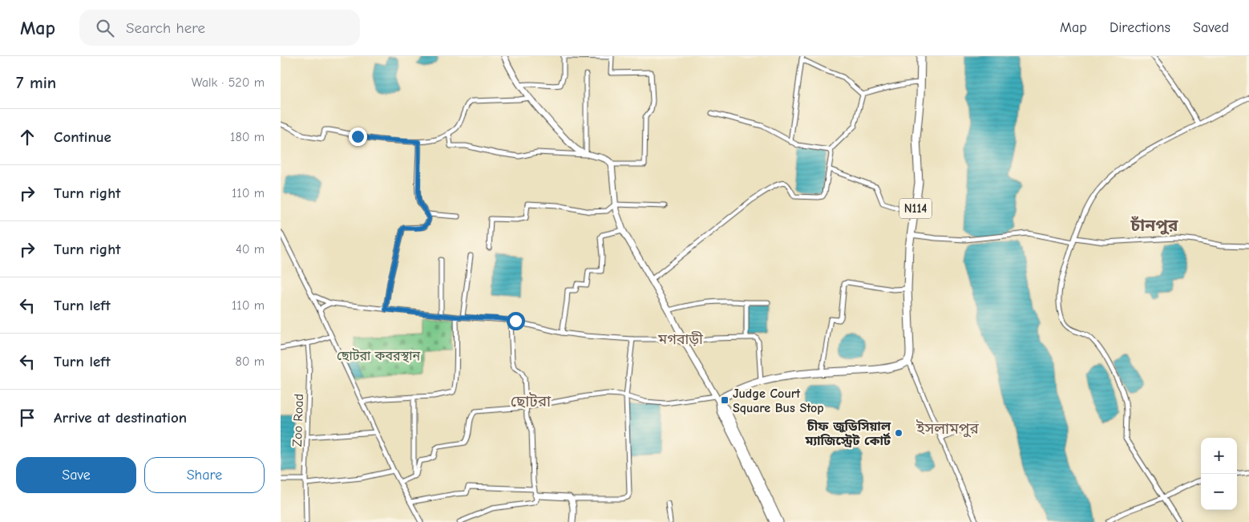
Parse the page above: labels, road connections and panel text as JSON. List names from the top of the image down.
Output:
{
  "streets": {
    "highway": ["N114"],
    "street": ["Zoo Road"]
  },
  "districts": [
    "চাঁনপুর",
    "মগবাড়ী",
    "ছোটরা",
    "ইসলামপুর"
  ],
  "parks": ["ছোটরা কবরস্থান"],
  "places": {
    "transit": ["Judge Court Square Bus Stop"],
    "other": ["চীফ জুডিসিয়াল ম্যাজিস্ট্রেট কোর্ট"]
  },
  "page": {
    "header": "Map",
    "search": "Search here",
    "nav": ["Map", "Directions", "Saved"],
    "heading": ["7 min", "Walk · 520 m"],
    "list": [
      ["Continue", "180 m"],
      ["Turn right", "110 m"],
      ["Turn right", "40 m"],
      ["Turn left", "110 m"],
      ["Turn left", "80 m"],
      "Arrive at destination"
    ],
    "map_buttons": ["+", "−"],
    "buttons": ["Save", "Share"]
  }
}
